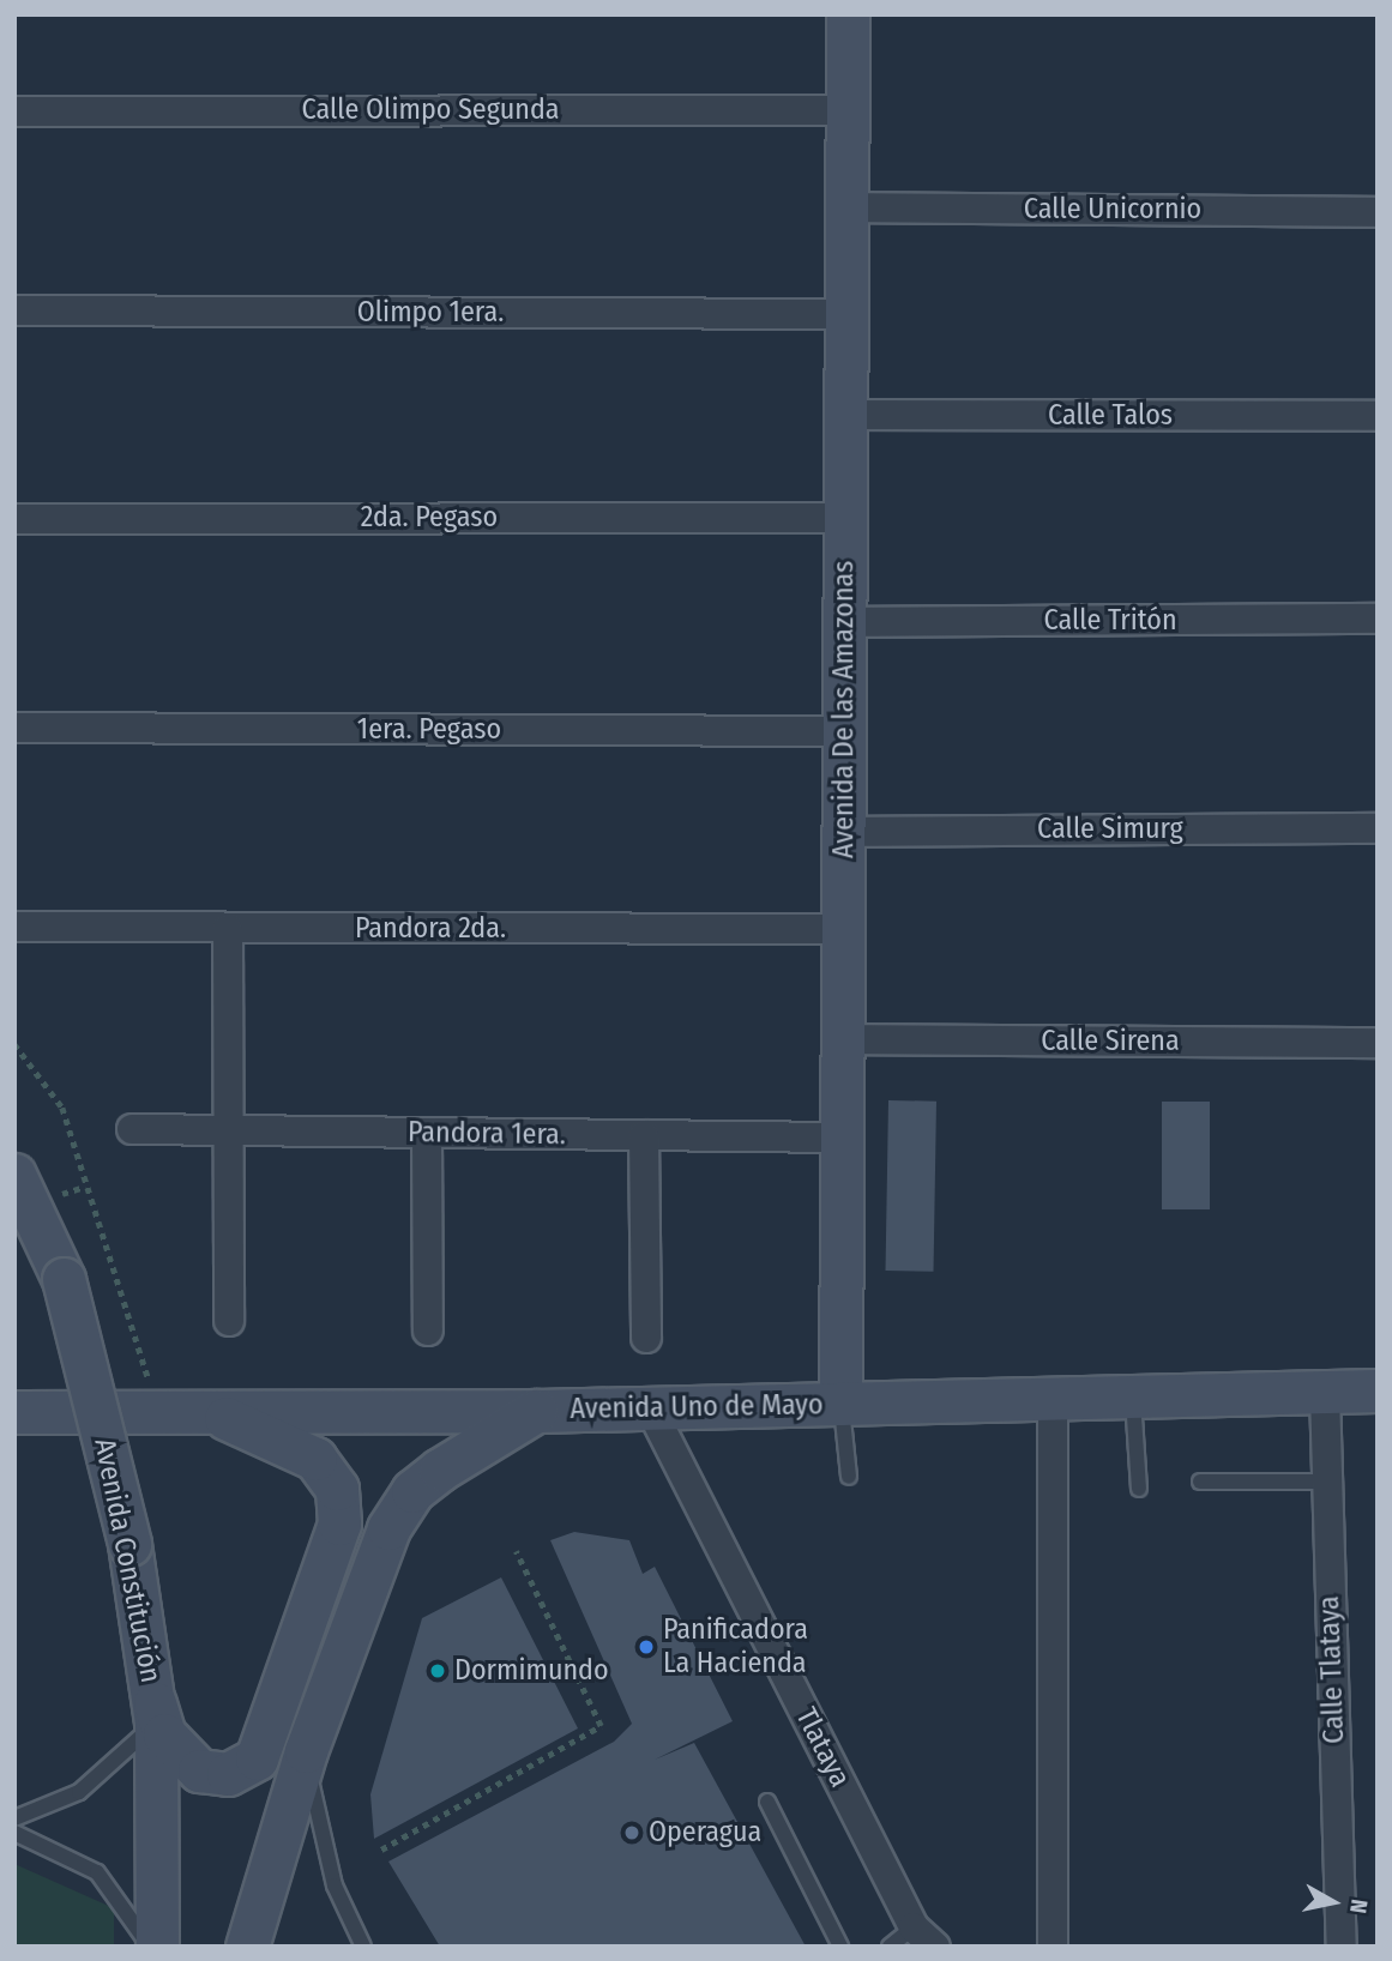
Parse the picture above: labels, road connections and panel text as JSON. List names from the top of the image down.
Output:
{
  "streets": {
    "main road": ["Avenida De las Amazonas", "Avenida Uno de Mayo", "Avenida Constitución"],
    "street": [
      "Calle Olimpo Segunda",
      "Calle Unicornio",
      "Olimpo 1era.",
      "Calle Talos",
      "2da. Pegaso",
      "Calle Tritón",
      "1era. Pegaso",
      "Calle Simurg",
      "Pandora 2da.",
      "Calle Sirena",
      "Pandora 1era.",
      "Calle Tlataya",
      "Tlataya"
    ]
  },
  "crossings": [
    ["Calle Olimpo Segunda", "Avenida De las Amazonas"],
    ["Calle Unicornio", "Avenida De las Amazonas"],
    ["Olimpo 1era.", "Avenida De las Amazonas"],
    ["Calle Talos", "Avenida De las Amazonas"],
    ["2da. Pegaso", "Avenida De las Amazonas"],
    ["Calle Tritón", "Avenida De las Amazonas"],
    ["Avenida De las Amazonas", "1era. Pegaso"],
    ["Avenida De las Amazonas", "Calle Simurg"],
    ["Avenida De las Amazonas", "Pandora 2da."],
    ["Avenida De las Amazonas", "Calle Sirena"],
    ["Avenida De las Amazonas", "Pandora 1era."],
    ["Avenida De las Amazonas", "Avenida Uno de Mayo"],
    ["Avenida Uno de Mayo", "Calle Tlataya"],
    ["Avenida Uno de Mayo", "Tlataya"]
  ],
  "places": ["Panificadora La Hacienda", "Dormimundo", "Operagua"],
  "north": "right"
}
